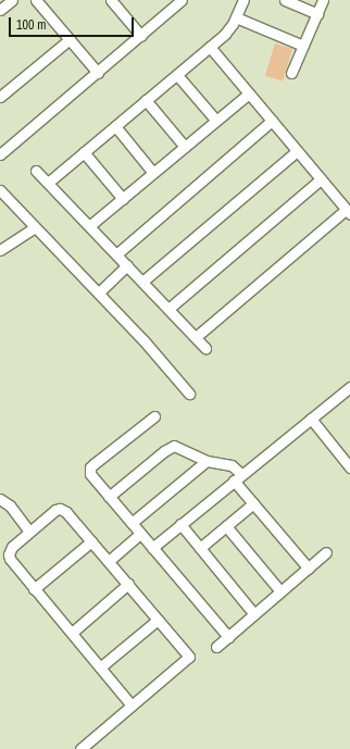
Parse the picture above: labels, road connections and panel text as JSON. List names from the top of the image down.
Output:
{
  "scale_bar": "100 m"
}
